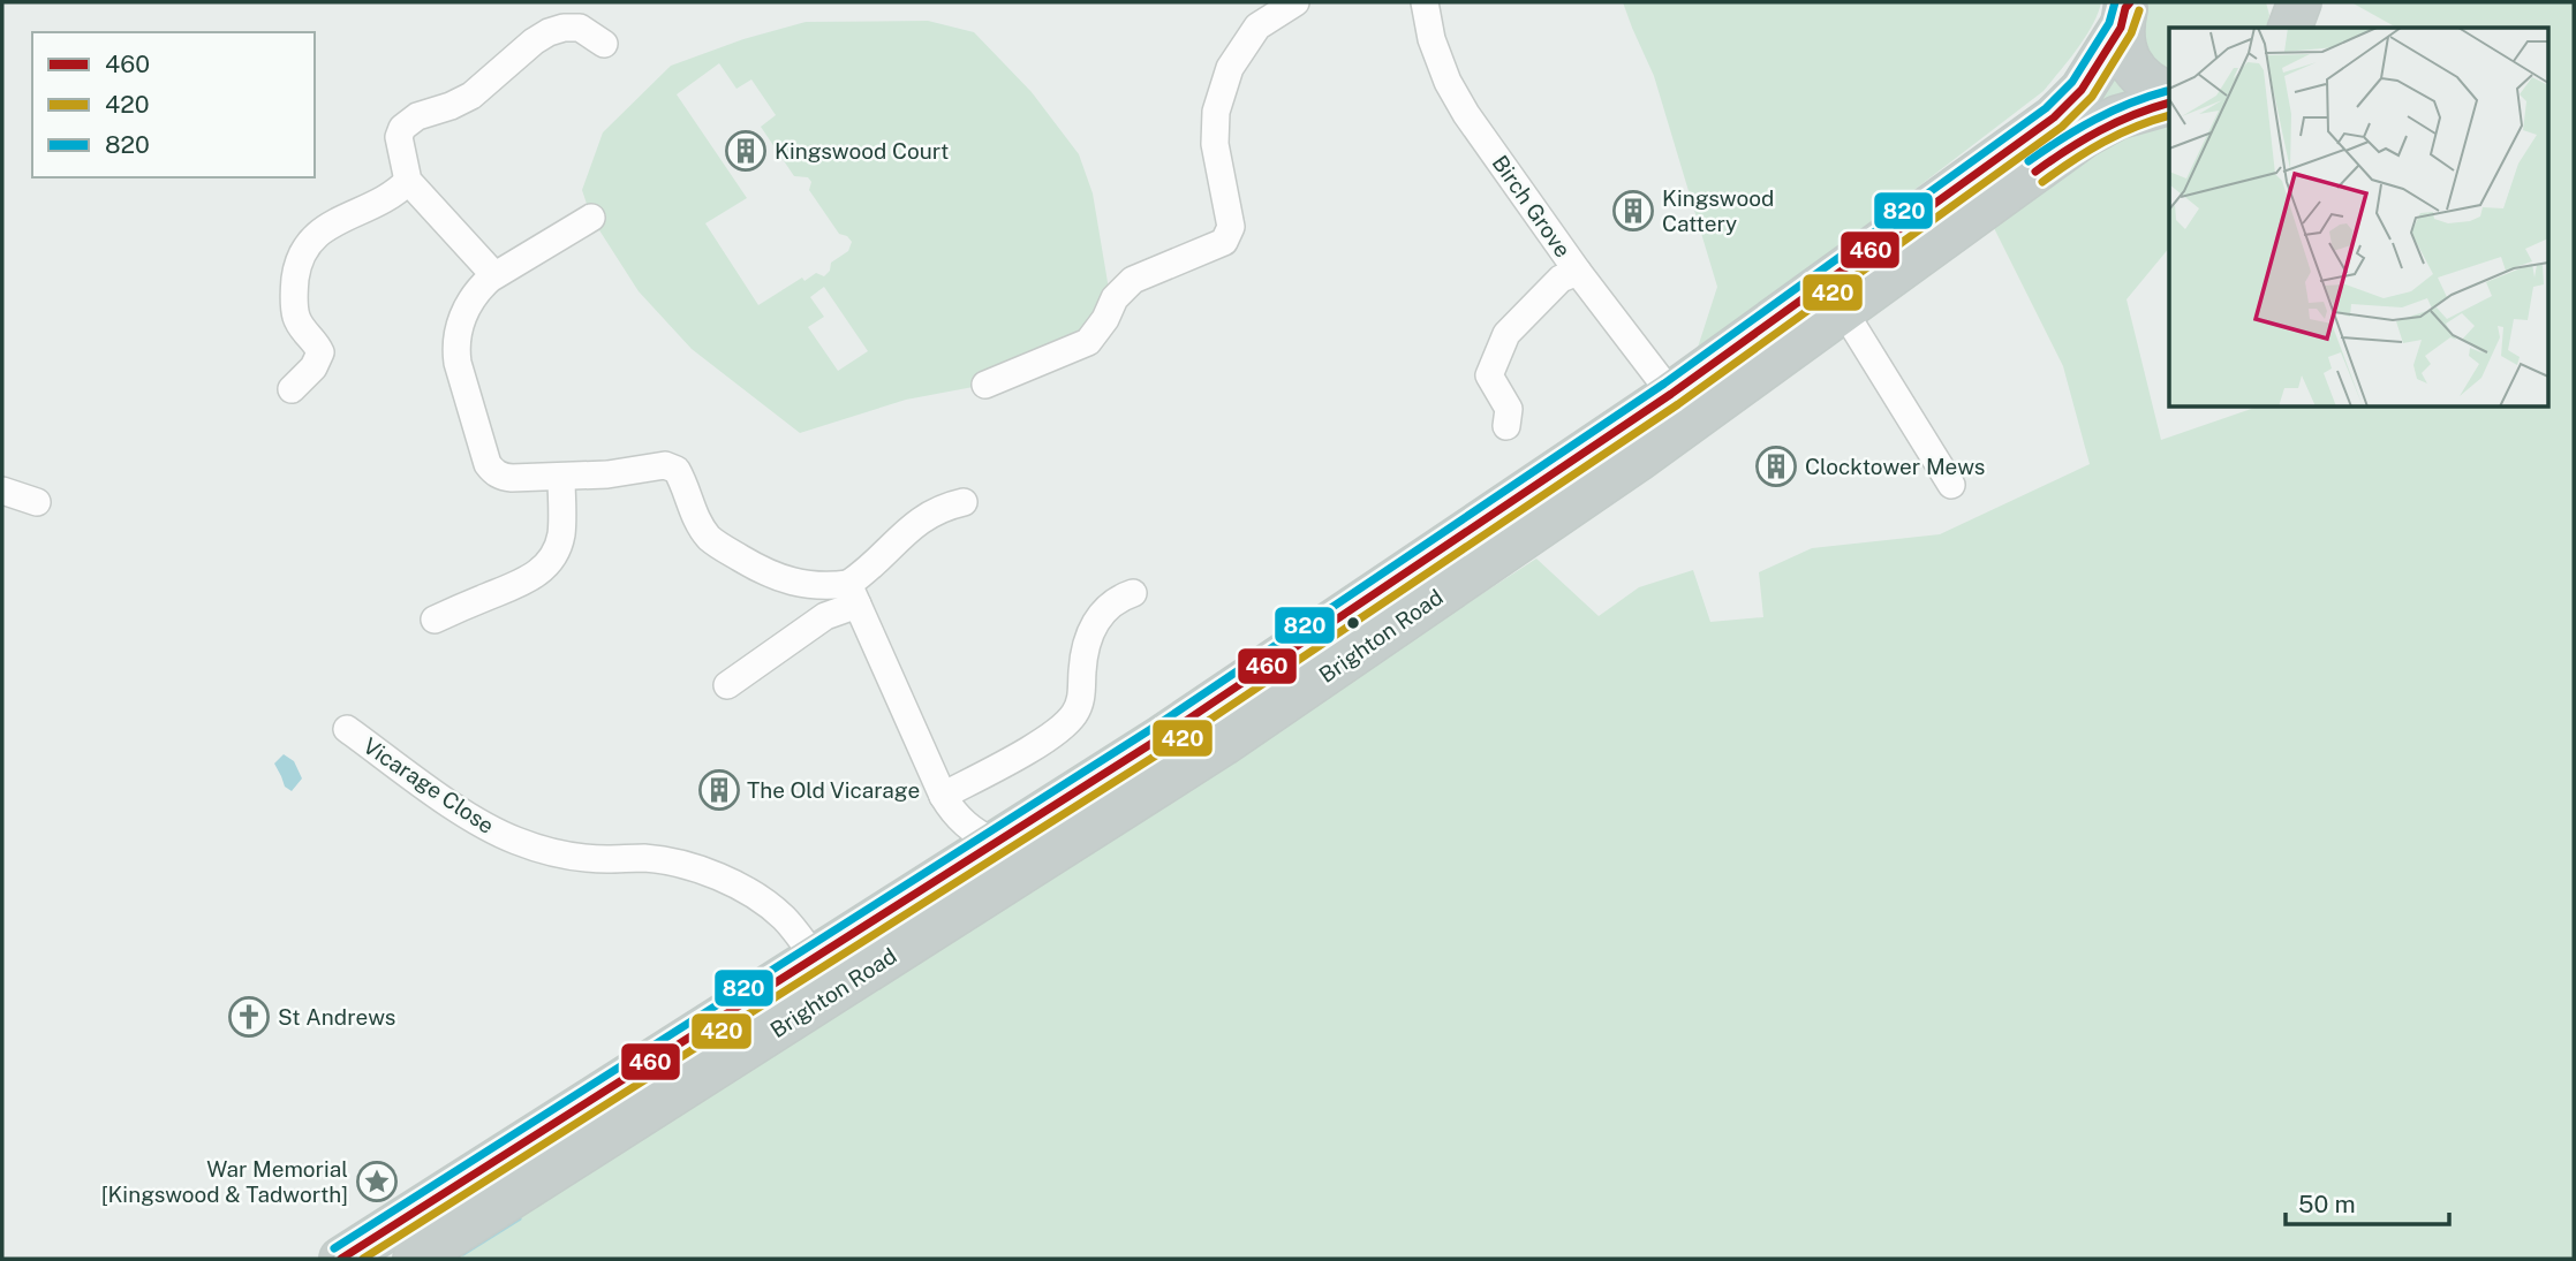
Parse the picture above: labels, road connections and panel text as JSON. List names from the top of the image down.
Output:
{
  "streets": {
    "highway": ["Brighton Road"],
    "street": ["Birch Grove", "Vicarage Close"]
  },
  "crossings": [
    ["Birch Grove", "Brighton Road"],
    ["Brighton Road", "Vicarage Close"]
  ],
  "places": {
    "building": [
      "Kingswood Court",
      "Kingswood Cattery",
      "Clocktower Mews",
      "The Old Vicarage"
    ],
    "church": ["St Andrews"],
    "place": ["War Memorial [Kingswood & Tadworth]"]
  },
  "lines": ["transit line 460", "transit line 820", "transit line 420"],
  "legend": ["460", "420", "820"],
  "scale_bar": "50 m"
}
